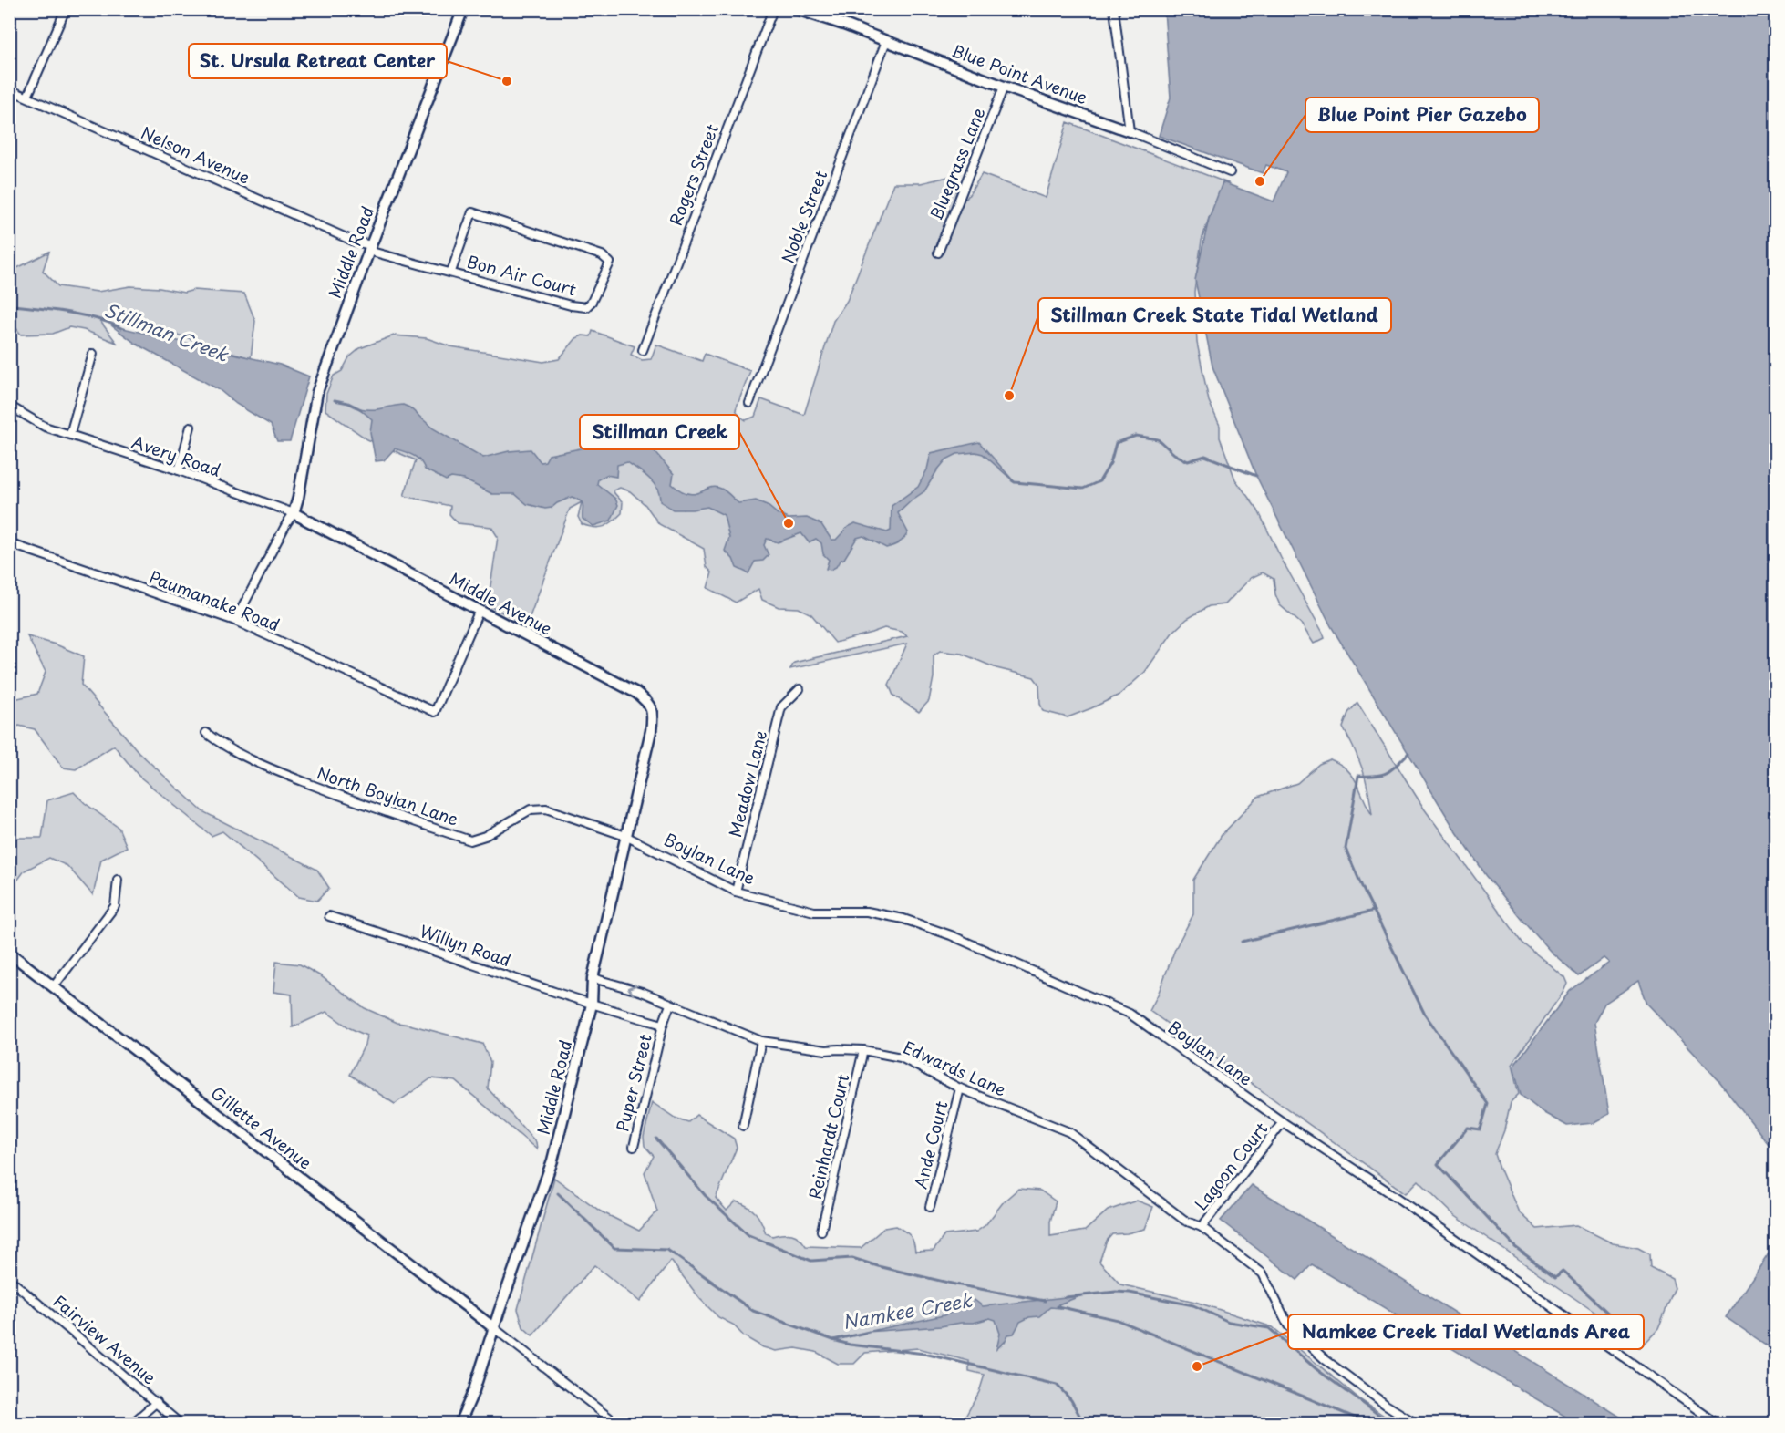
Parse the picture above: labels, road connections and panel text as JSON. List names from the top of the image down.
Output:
{
  "streets": {
    "main road": [
      "Blue Point Avenue",
      "Middle Road",
      "Middle Avenue",
      "Gillette Avenue"
    ],
    "street": [
      "Nelson Avenue",
      "Bluegrass Lane",
      "Rogers Street",
      "Noble Street",
      "Bon Air Court",
      "Avery Road",
      "Paumanake Road",
      "Meadow Lane",
      "North Boylan Lane",
      "Boylan Lane",
      "Willyn Road",
      "Edwards Lane",
      "Puper Street",
      "Reinhardt Court",
      "Ande Court",
      "Lagoon Court",
      "Fairview Avenue"
    ]
  },
  "crossings": [
    ["Blue Point Avenue", "Bluegrass Lane"],
    ["Blue Point Avenue", "Noble Street"],
    ["Nelson Avenue", "Middle Road"],
    ["Nelson Avenue", "Bon Air Court"],
    ["Middle Road", "Avery Road"],
    ["Middle Road", "Middle Avenue"],
    ["Middle Road", "North Boylan Lane"],
    ["Middle Road", "Boylan Lane"],
    ["Middle Road", "Willyn Road"],
    ["Middle Road", "Edwards Lane"],
    ["Middle Road", "Gillette Avenue"],
    ["Avery Road", "Middle Avenue"],
    ["Paumanake Road", "Middle Avenue"],
    ["Meadow Lane", "Boylan Lane"],
    ["North Boylan Lane", "Boylan Lane"],
    ["Boylan Lane", "Lagoon Court"],
    ["Willyn Road", "Puper Street"],
    ["Edwards Lane", "Reinhardt Court"],
    ["Edwards Lane", "Ande Court"],
    ["Edwards Lane", "Lagoon Court"]
  ],
  "water": ["Stillman Creek", "Namkee Creek"],
  "places": [
    "St. Ursula Retreat Center",
    "Blue Point Pier Gazebo",
    "Stillman Creek State Tidal Wetland",
    "Stillman Creek",
    "Namkee Creek Tidal Wetlands Area"
  ]
}
